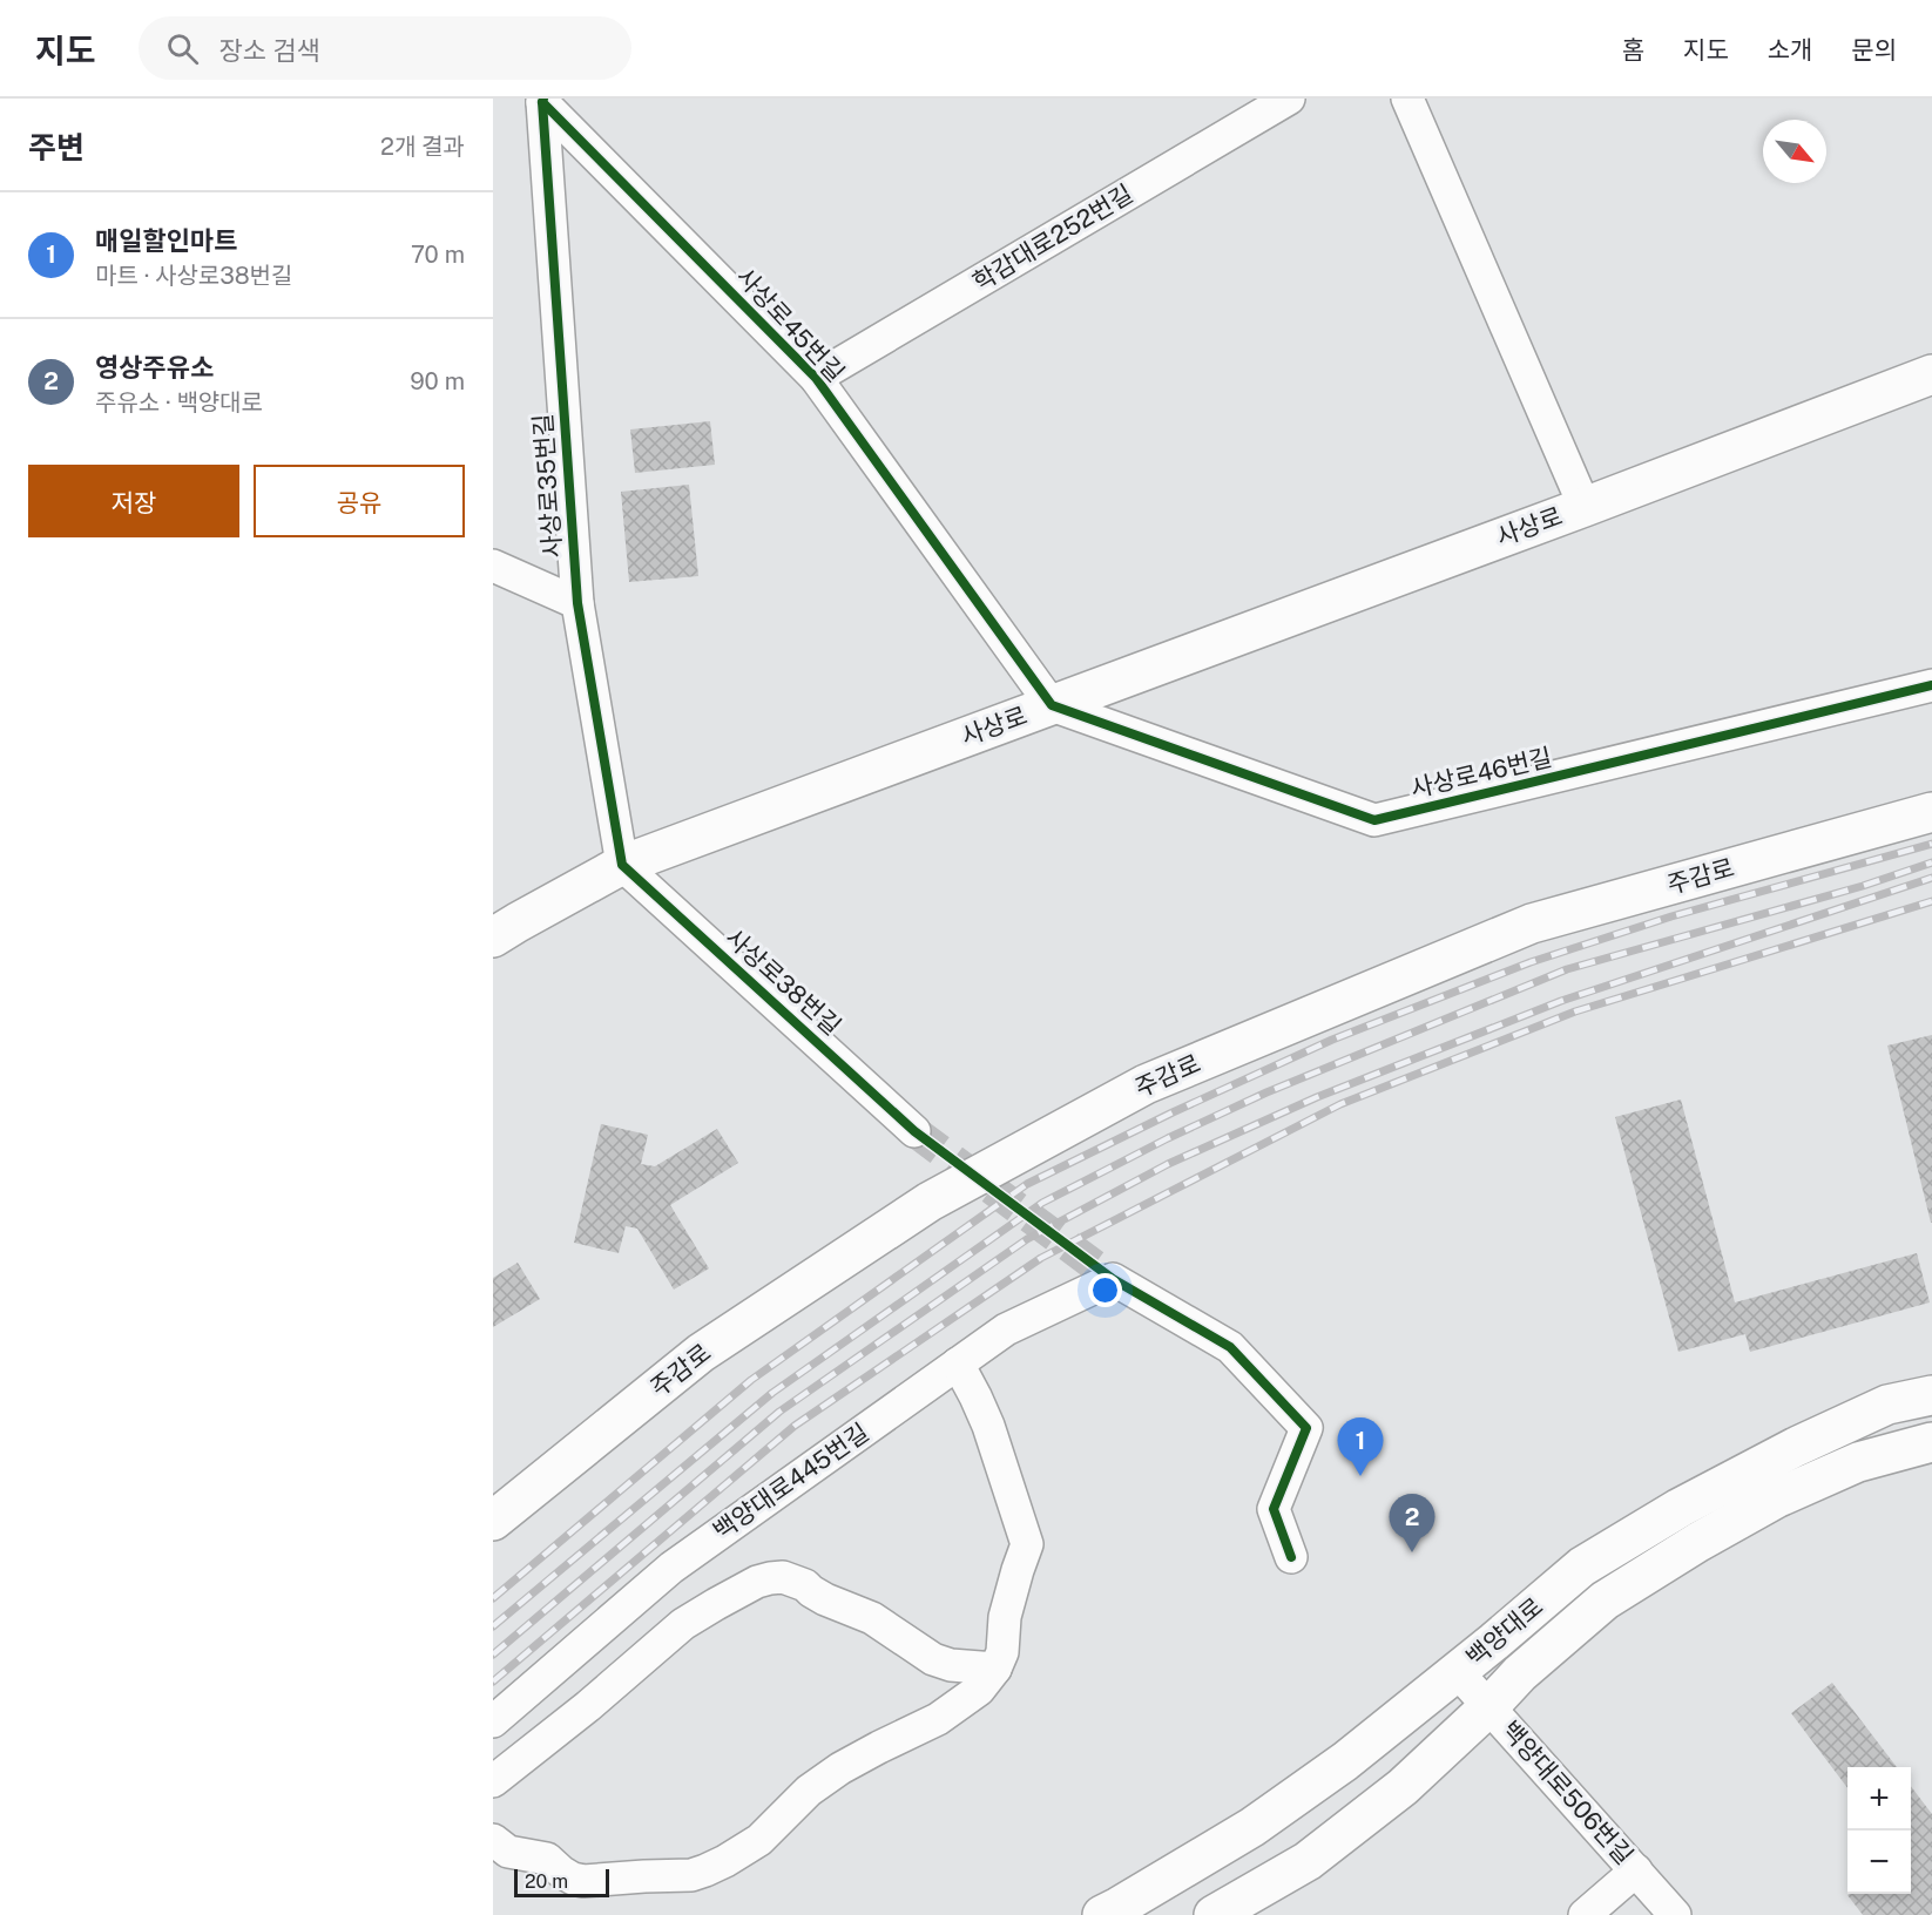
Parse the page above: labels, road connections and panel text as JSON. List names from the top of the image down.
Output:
{
  "streets": {
    "main road": ["사상로", "주감로", "백양대로"],
    "street": [
      "학감대로252번길",
      "사상로45번길",
      "사상로35번길",
      "사상로46번길",
      "사상로38번길",
      "백양대로445번길",
      "백양대로506번길"
    ]
  },
  "crossings": [
    ["학감대로252번길", "사상로45번길"],
    ["사상로45번길", "사상로35번길"],
    ["사상로45번길", "사상로"],
    ["사상로45번길", "사상로46번길"],
    ["사상로35번길", "사상로"],
    ["사상로35번길", "사상로38번길"],
    ["사상로", "사상로46번길"],
    ["사상로", "사상로38번길"],
    ["백양대로", "백양대로506번길"]
  ],
  "scale_bar": "20 m",
  "north": "bottom right",
  "page": {
    "header": "지도",
    "search": "장소 검색",
    "nav": [
      "홈",
      "지도",
      "소개",
      "문의"
    ],
    "heading": ["주변", "2개 결과"],
    "list": [
      {
        "mark": "1",
        "name": "매일할인마트",
        "note": "마트 · 사상로38번길",
        "value": "70 m"
      },
      {
        "mark": "2",
        "name": "영상주유소",
        "note": "주유소 · 백양대로",
        "value": "90 m"
      }
    ],
    "buttons": ["저장", "공유"],
    "pins": ["1", "2"],
    "map_buttons": ["+", "−"],
    "scale": "20 m"
  }
}
